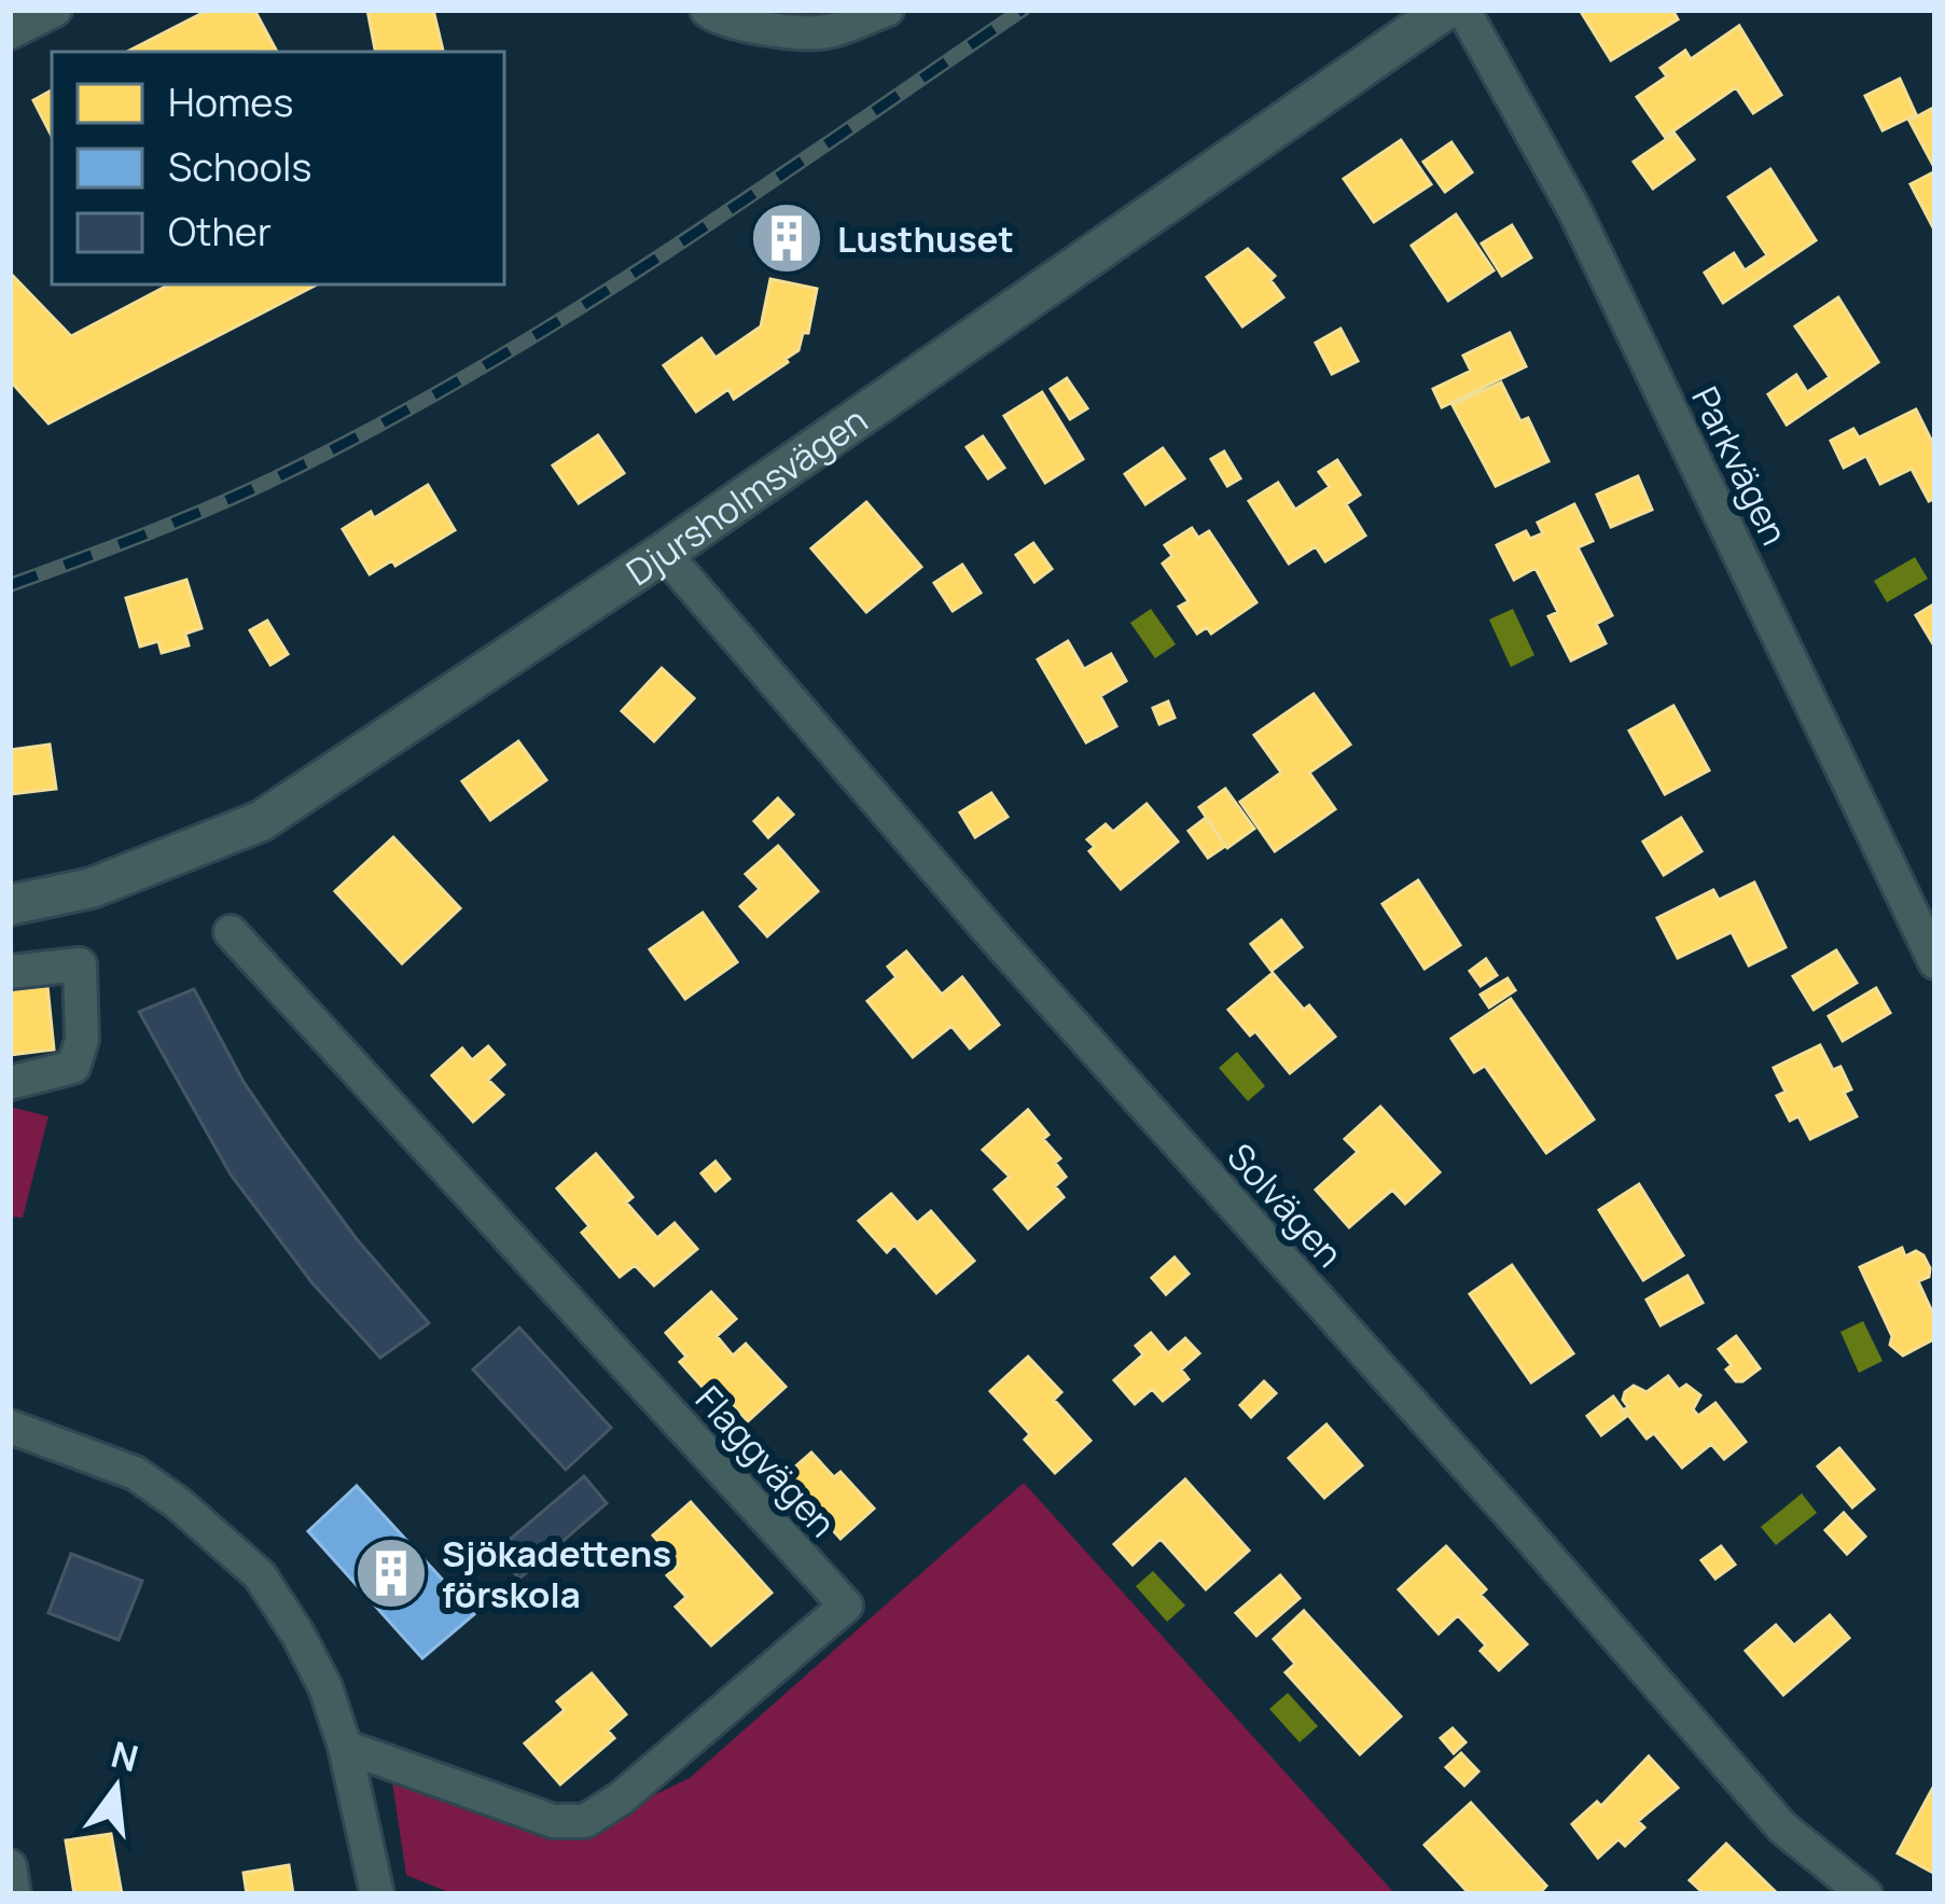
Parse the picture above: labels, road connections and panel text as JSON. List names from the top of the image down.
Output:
{
  "streets": {
    "street": [
      "Parkvägen",
      "Djursholmsvägen",
      "Solvägen",
      "Flaggvägen"
    ]
  },
  "crossings": [
    ["Djursholmsvägen", "Solvägen"]
  ],
  "places": {
    "building": ["Lusthuset", "Sjökadettens förskola"]
  },
  "legend": ["Homes", "Schools", "Other"],
  "north": "top"
}
